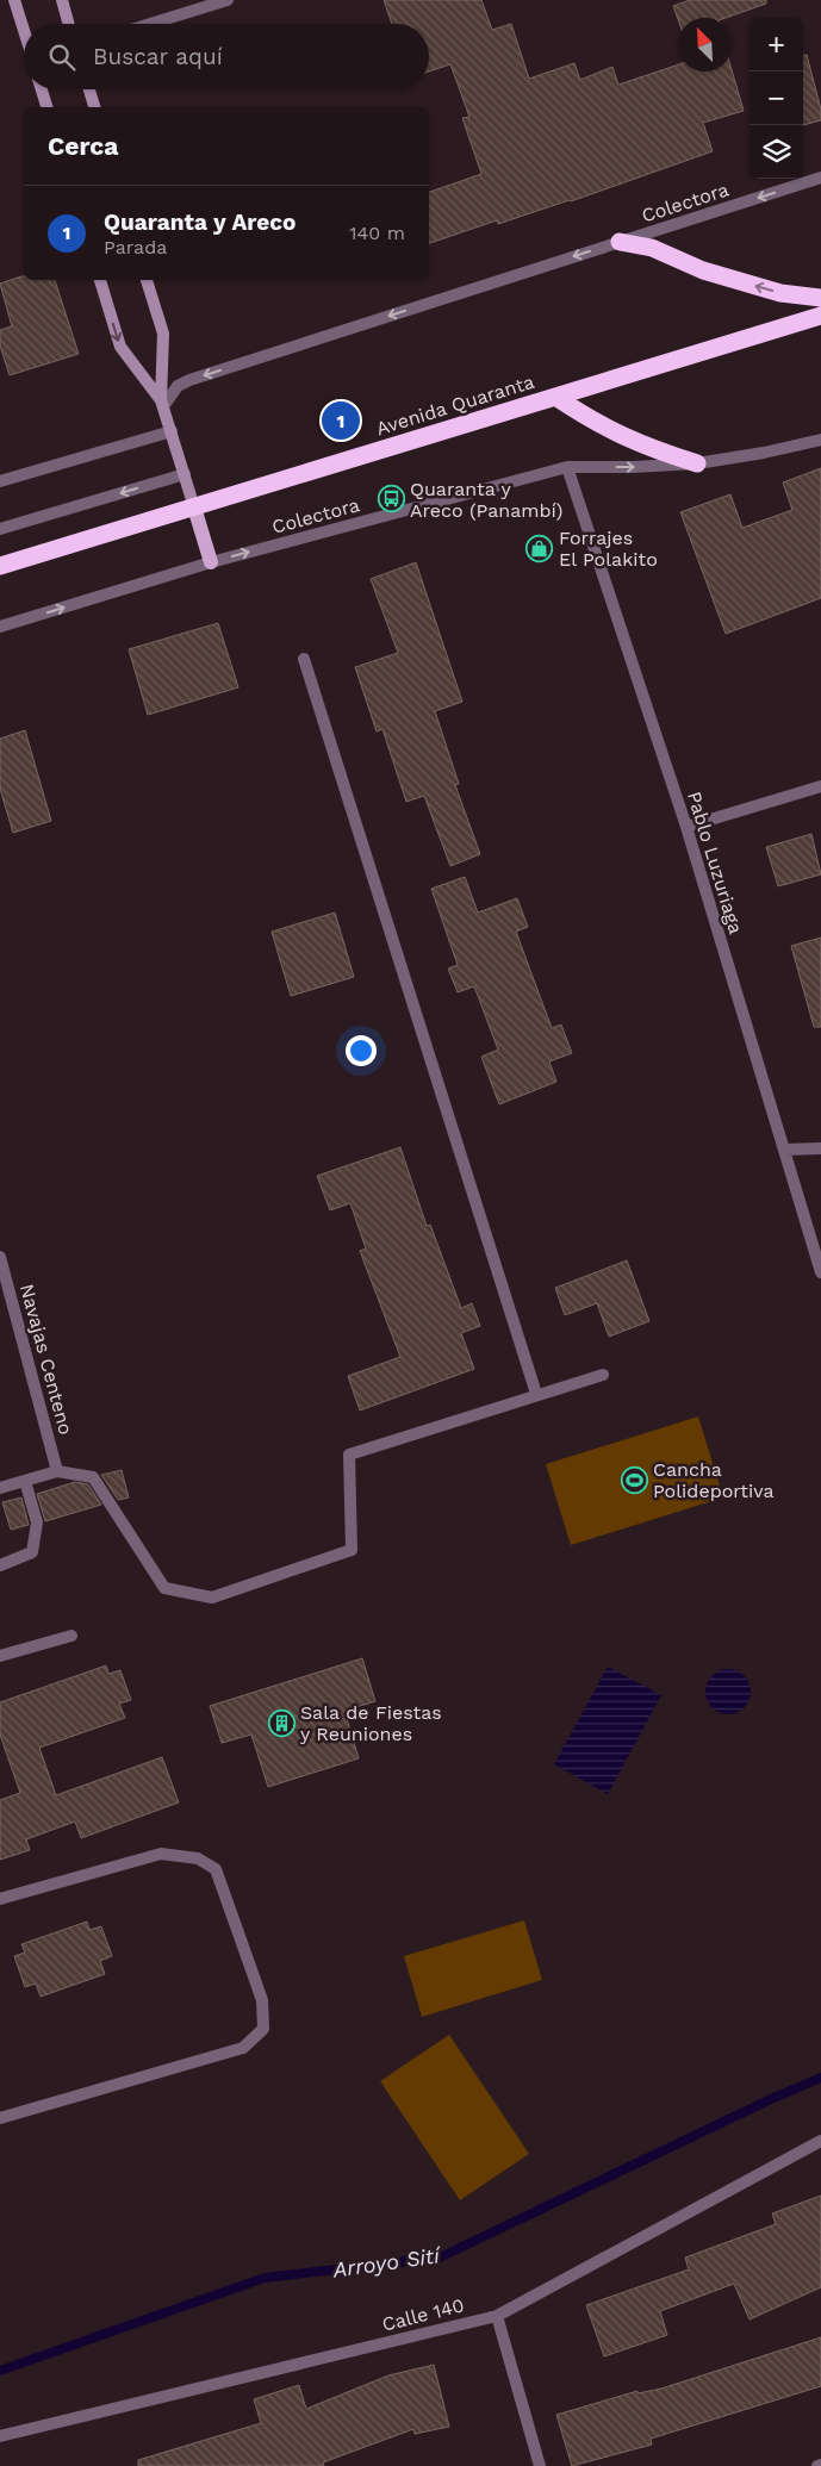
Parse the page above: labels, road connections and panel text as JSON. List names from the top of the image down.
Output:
{
  "streets": {
    "highway": ["Avenida Quaranta"],
    "street": [
      "Colectora",
      "Pablo Luzuriaga",
      "Navajas Centeno",
      "Calle 140"
    ]
  },
  "crossings": [
    ["Colectora", "Pablo Luzuriaga"]
  ],
  "water": ["Arroyo Sití"],
  "places": {
    "bus stop": ["Quaranta y Areco (Panambí)"],
    "shop": ["Forrajes El Polakito"],
    "sports": ["Cancha Polideportiva"],
    "building": ["Sala de Fiestas y Reuniones"]
  },
  "north": "top left",
  "page": {
    "map_buttons": ["+", "−"],
    "search": "Buscar aquí",
    "heading": "Cerca",
    "list": [
      {
        "mark": "1",
        "name": "Quaranta y Areco",
        "note": "Parada",
        "value": "140 m"
      }
    ],
    "pins": "1"
  }
}
